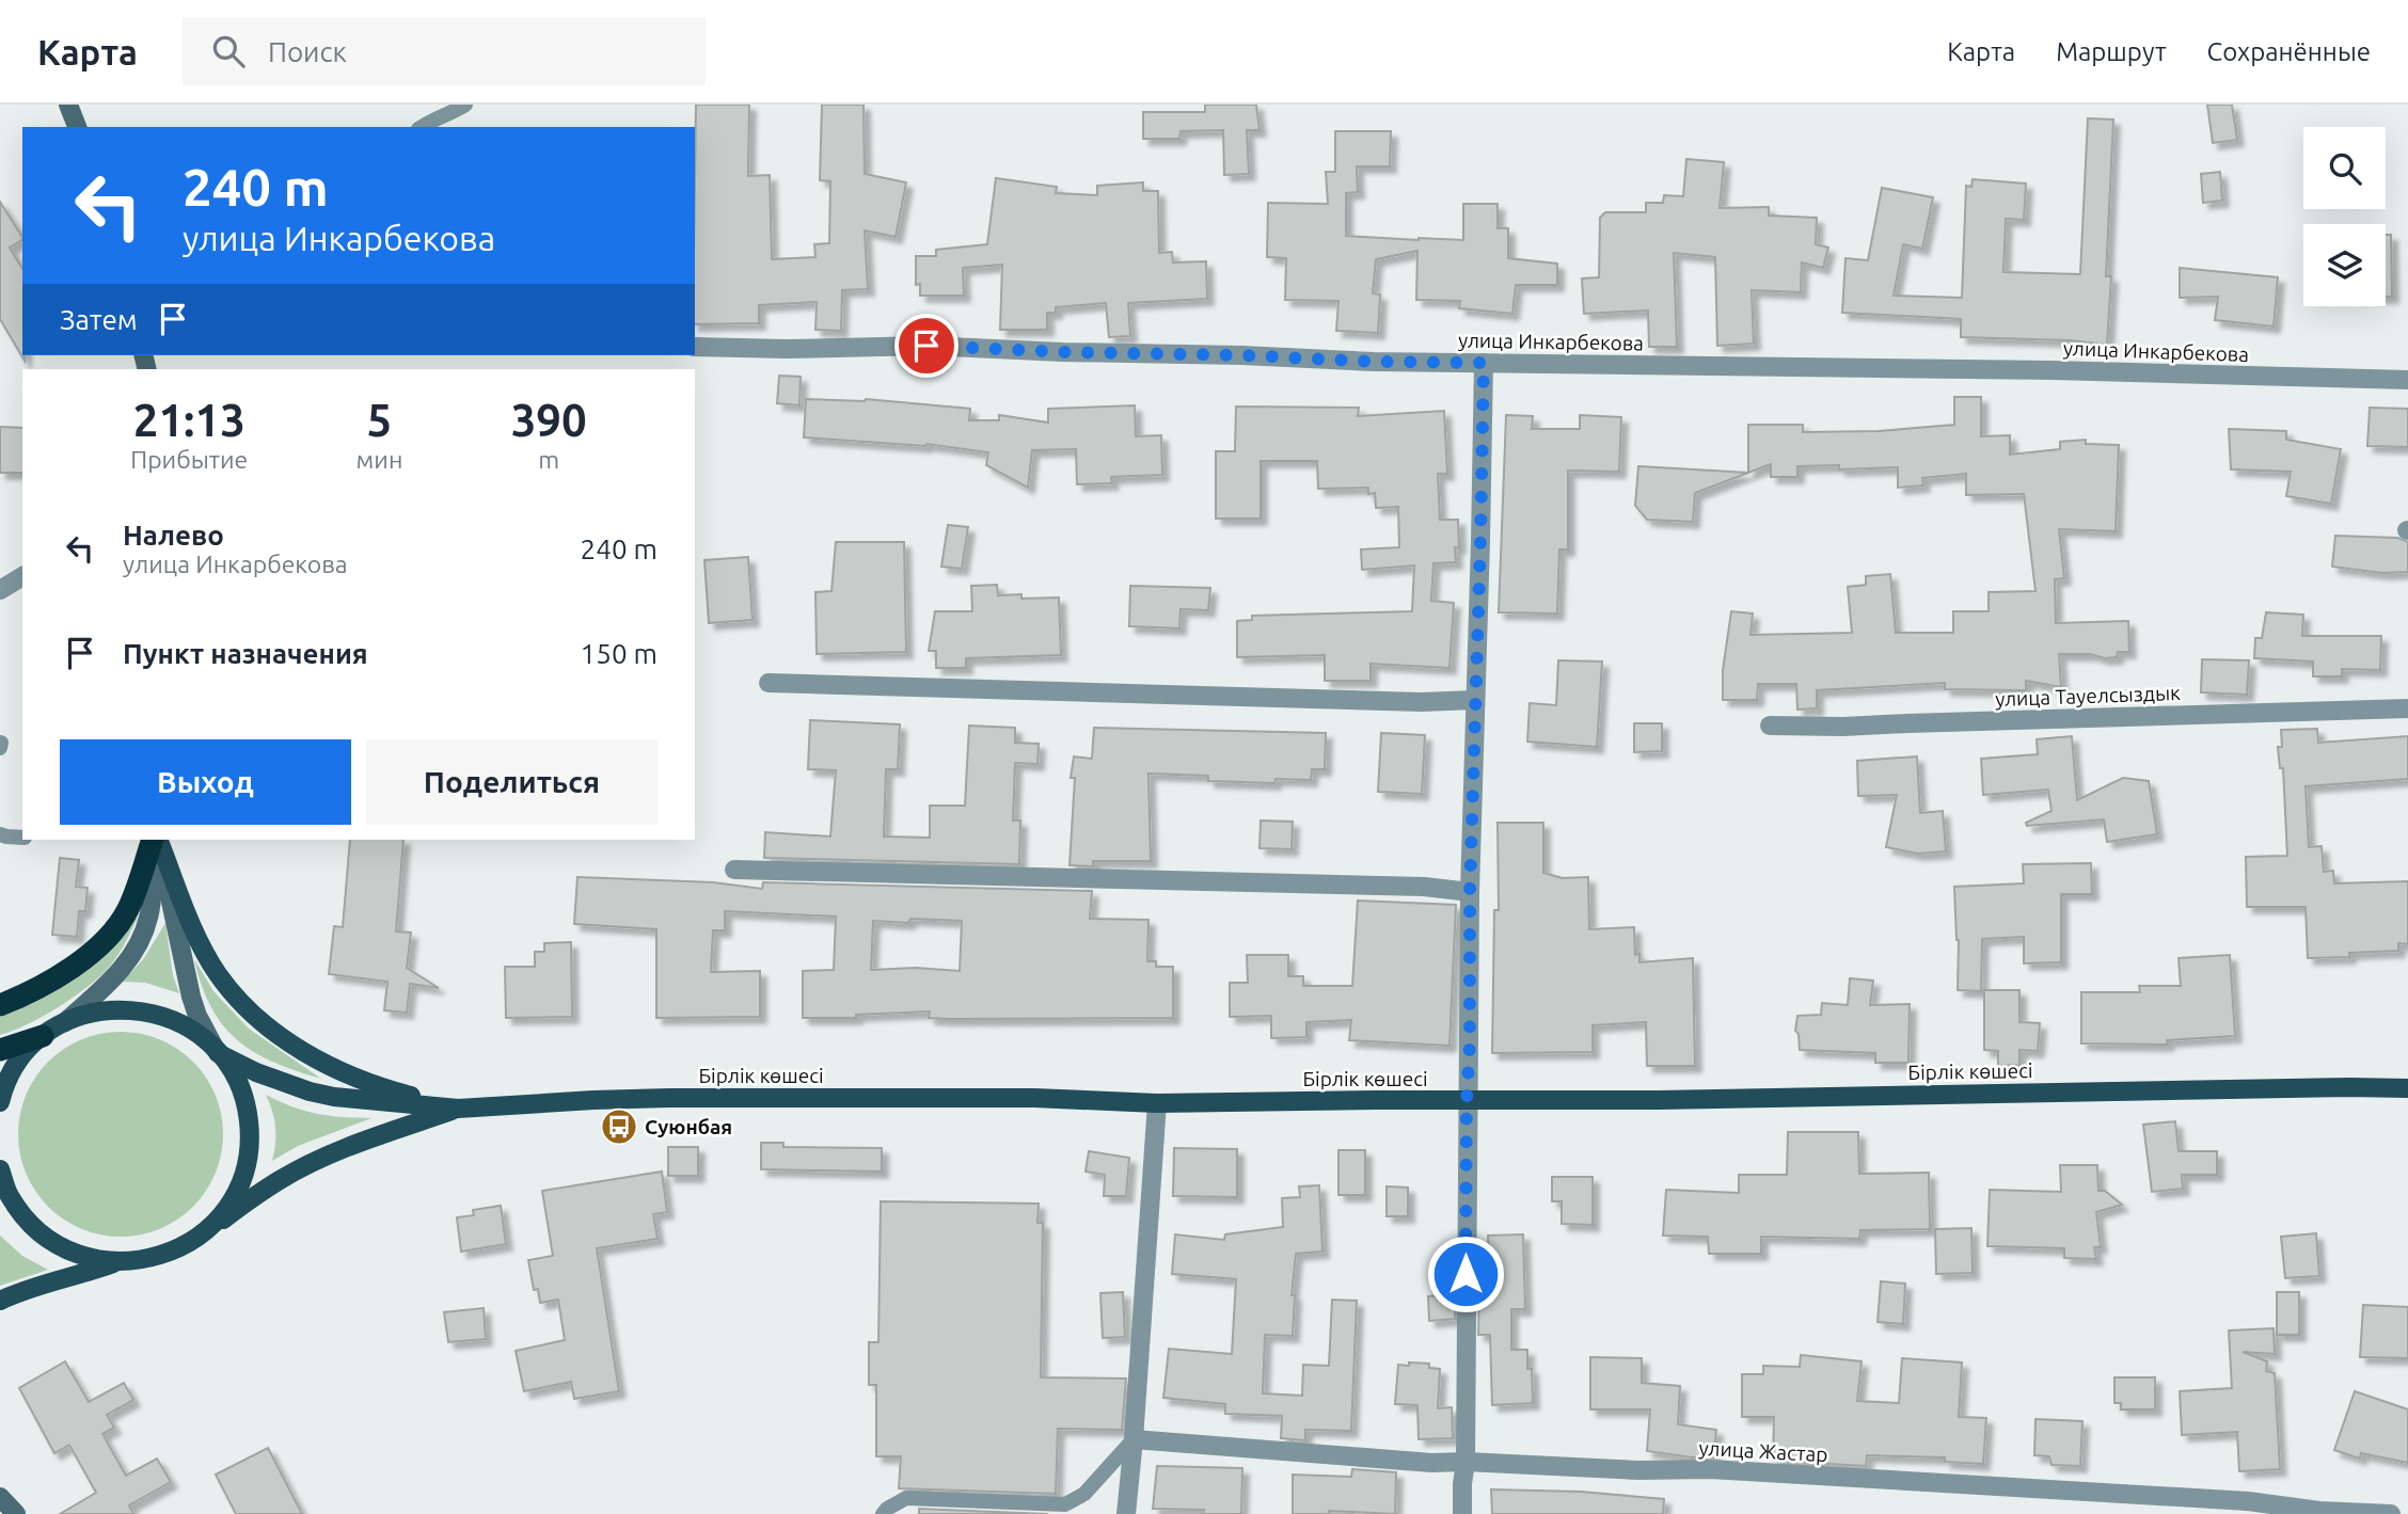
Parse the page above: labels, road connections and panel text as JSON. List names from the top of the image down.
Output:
{
  "streets": {
    "main road": ["Бірлік көшесі"],
    "street": ["улица Инкарбекова", "улица Тауелсыздык", "улица Жастар"]
  },
  "places": {
    "bus stop": ["Суюнбая"]
  },
  "page": {
    "header": "Карта",
    "search": "Поиск",
    "nav": ["Карта", "Маршрут", "Сохранённые"],
    "turn": ["240 m", "улица Инкарбекова"],
    "then": "Затем",
    "eta": [
      "21:13",
      "Прибытие",
      "5",
      "мин",
      "390",
      "m"
    ],
    "list": [
      {
        "name": "Налево",
        "note": "улица Инкарбекова",
        "value": "240 m"
      },
      {
        "name": "Пункт назначения",
        "value": "150 m"
      }
    ],
    "buttons": ["Выход", "Поделиться"]
  }
}
